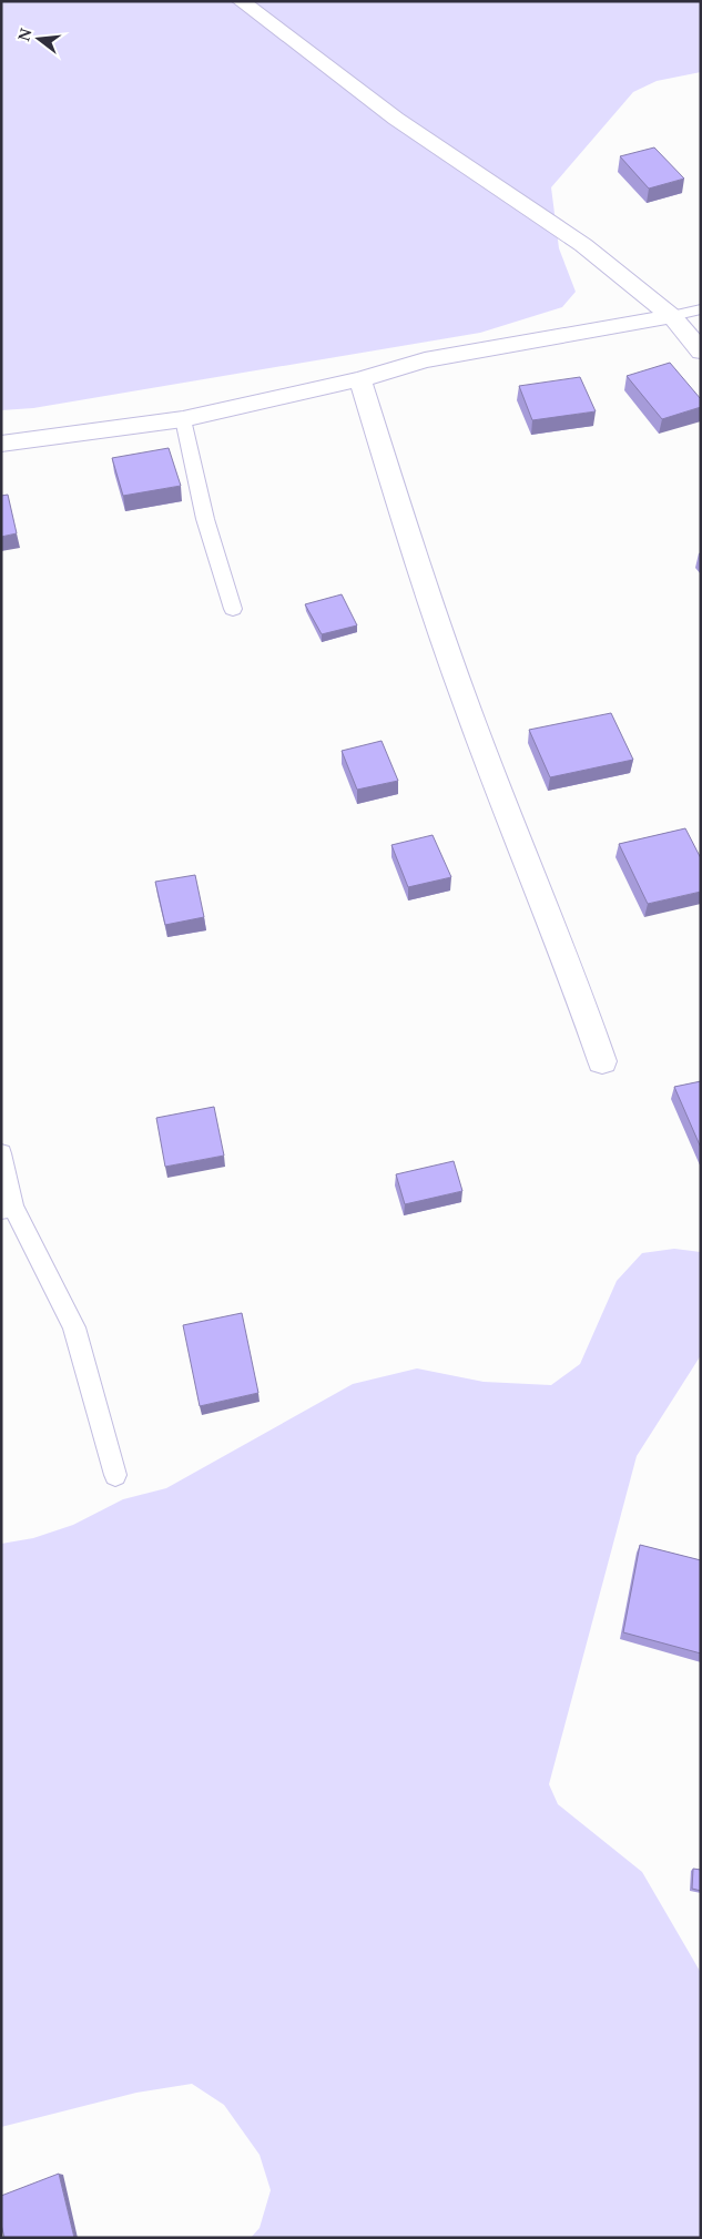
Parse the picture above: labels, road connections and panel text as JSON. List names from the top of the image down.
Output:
{
  "north": "left"
}
